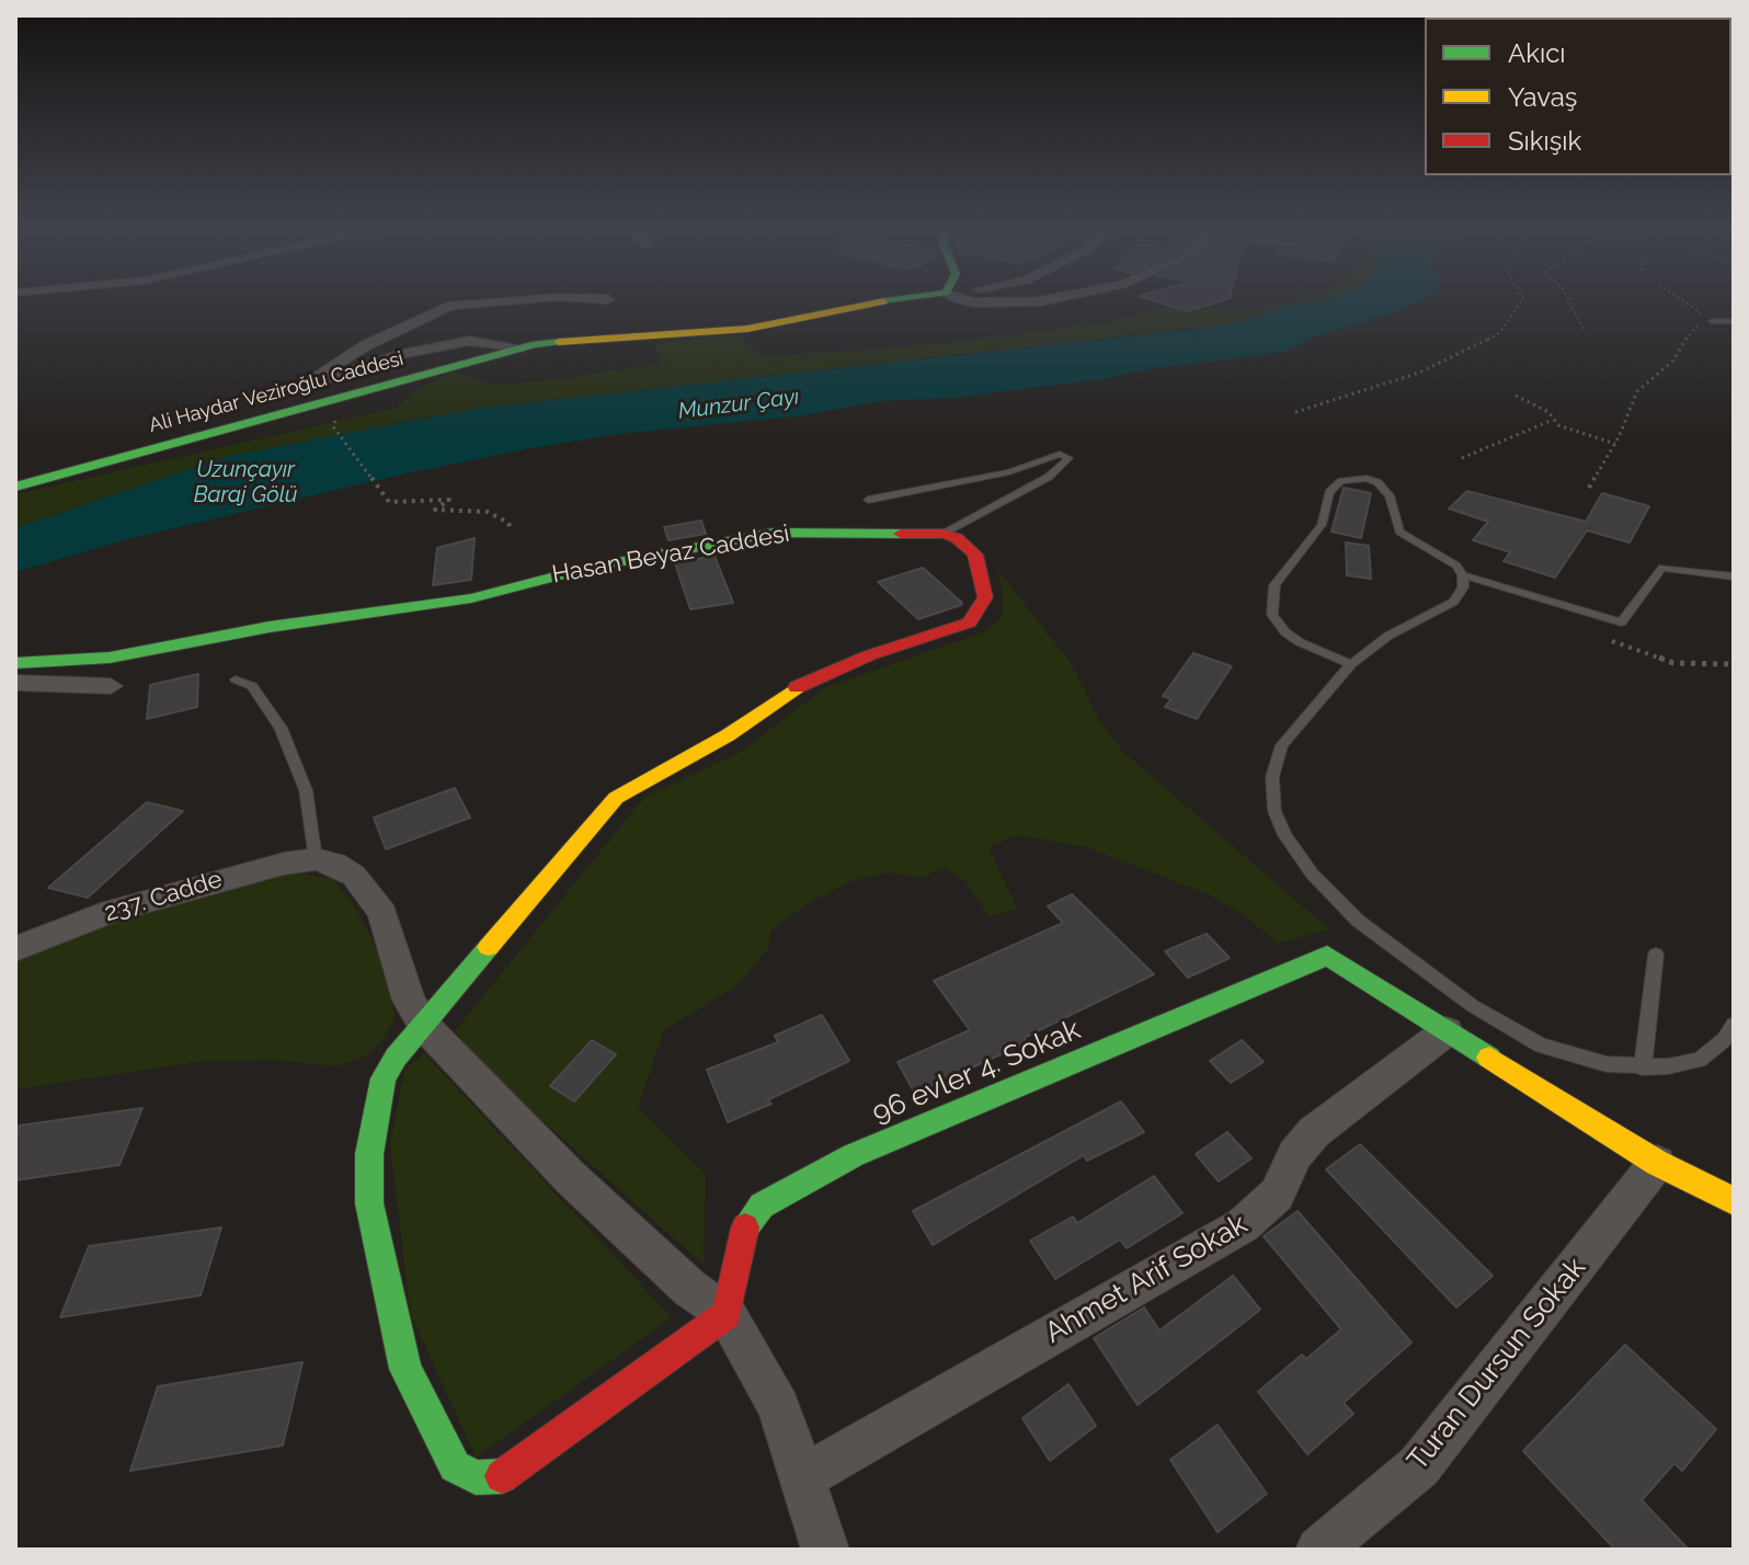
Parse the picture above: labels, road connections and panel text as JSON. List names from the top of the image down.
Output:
{
  "streets": {
    "street": [
      "Ali Haydar Veziroğlu Caddesi",
      "Hasan Beyaz Caddesi",
      "237. Cadde",
      "96 evler 4. Sokak",
      "Ahmet Arif Sokak",
      "Turan Dursun Sokak"
    ]
  },
  "crossings": [
    ["96 evler 4. Sokak", "Ahmet Arif Sokak"]
  ],
  "water": ["Munzur Çayı", "Uzunçayır Baraj Gölü"],
  "legend": ["Akıcı", "Yavaş", "Sıkışık"]
}
